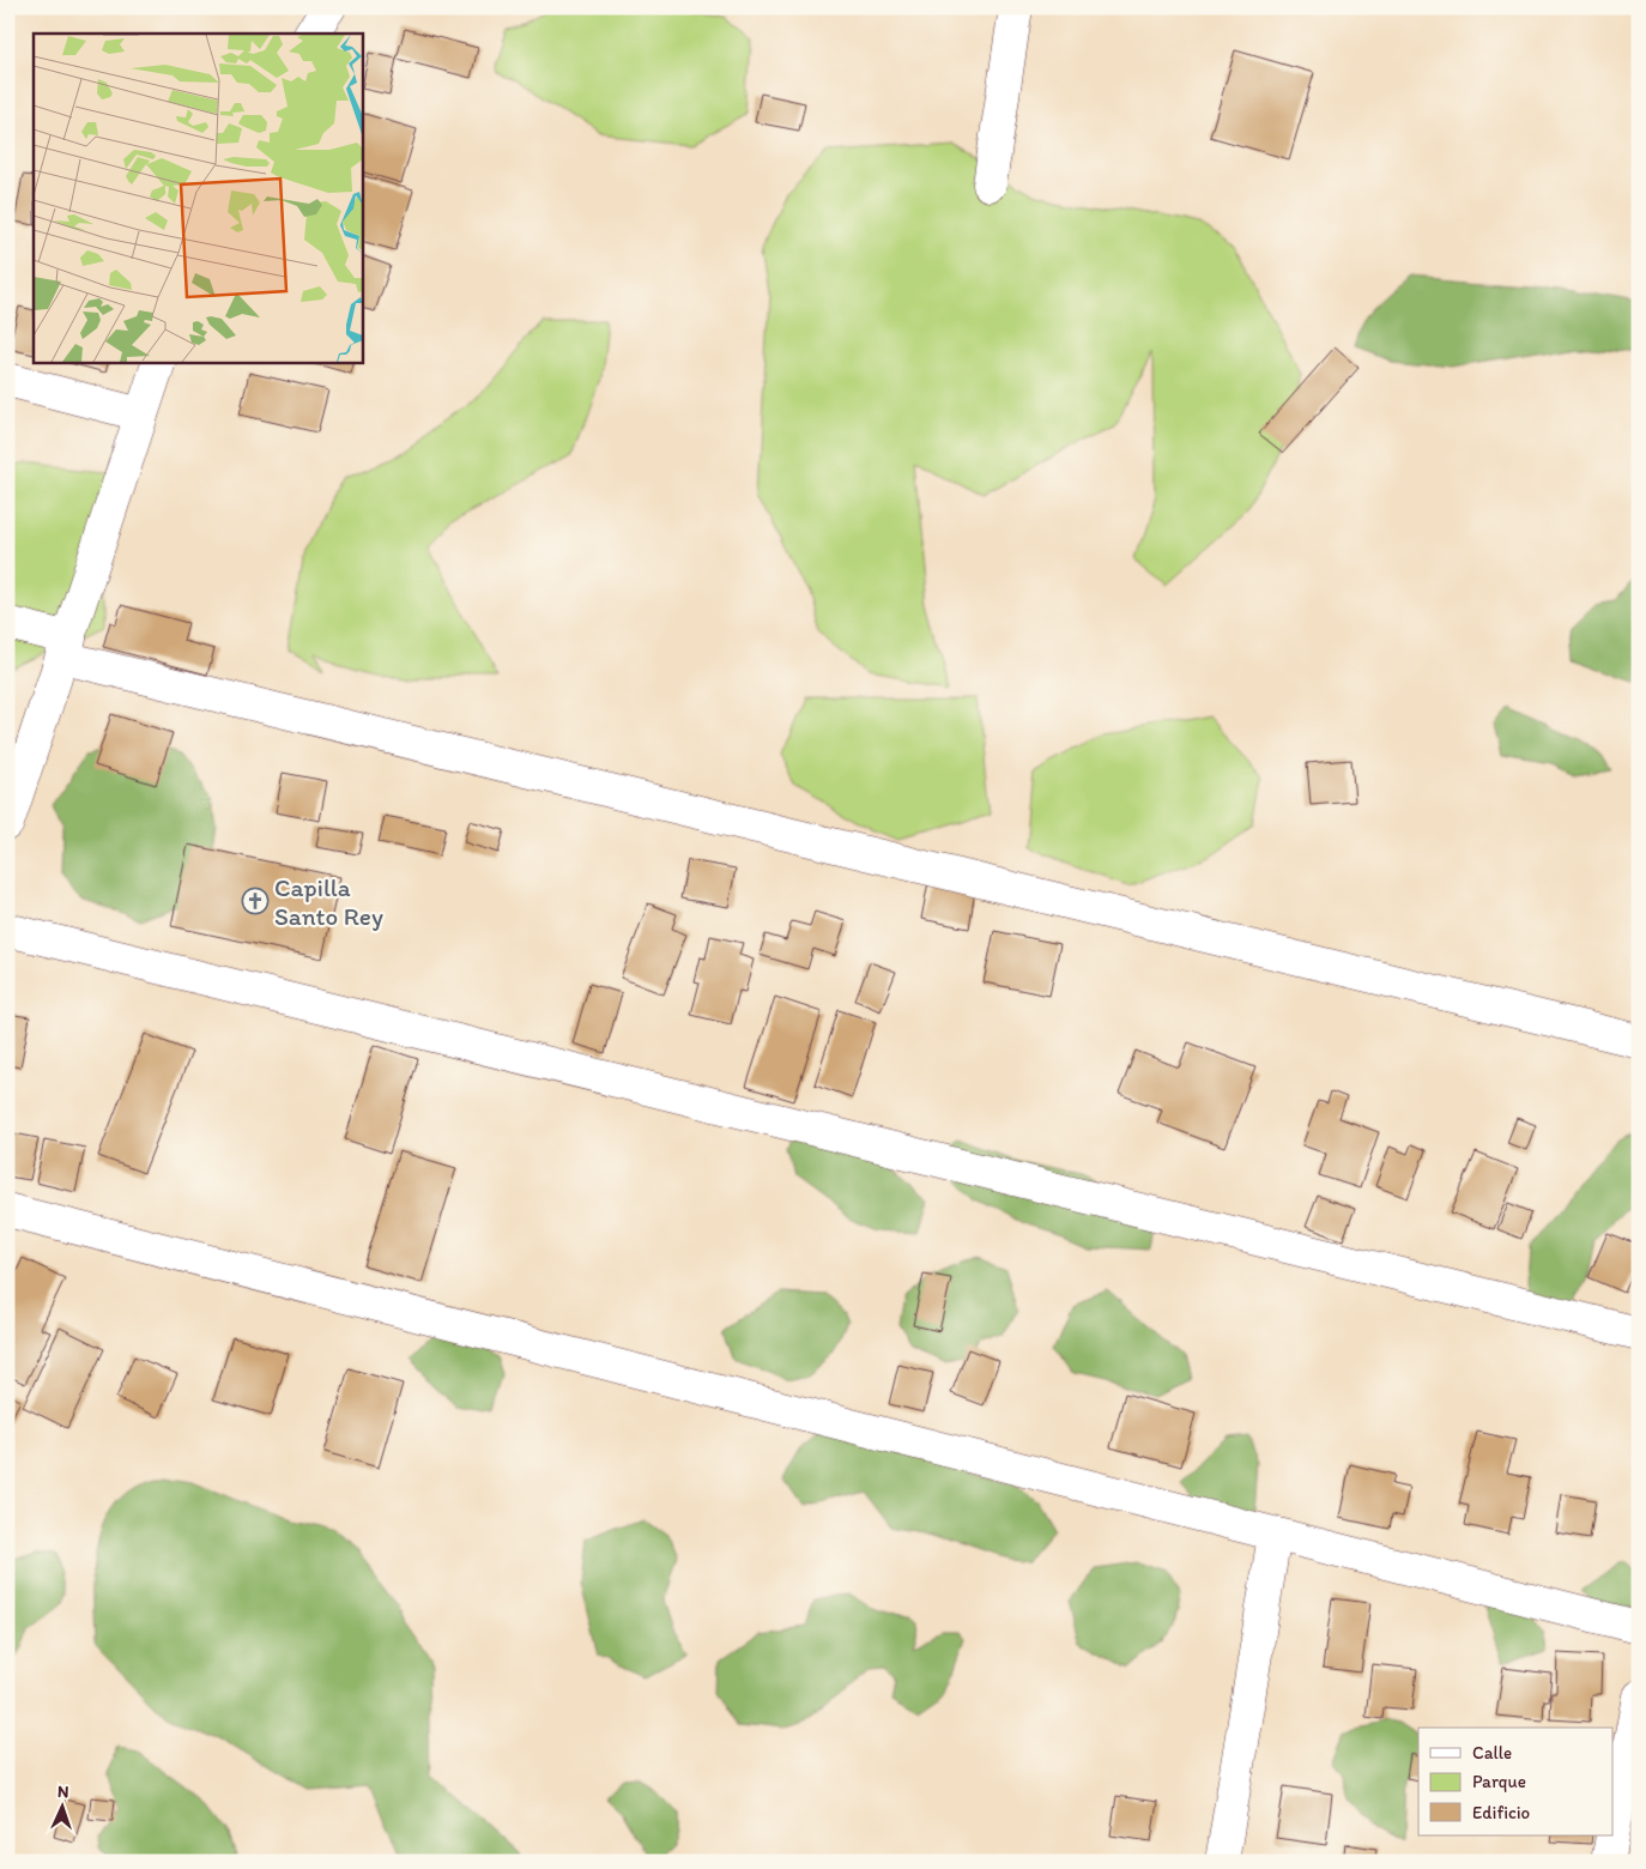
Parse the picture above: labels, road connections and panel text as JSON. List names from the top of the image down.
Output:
{
  "places": {
    "church": ["Capilla Santo Rey"]
  },
  "legend": ["Calle", "Parque", "Edificio"],
  "north": "top"
}
